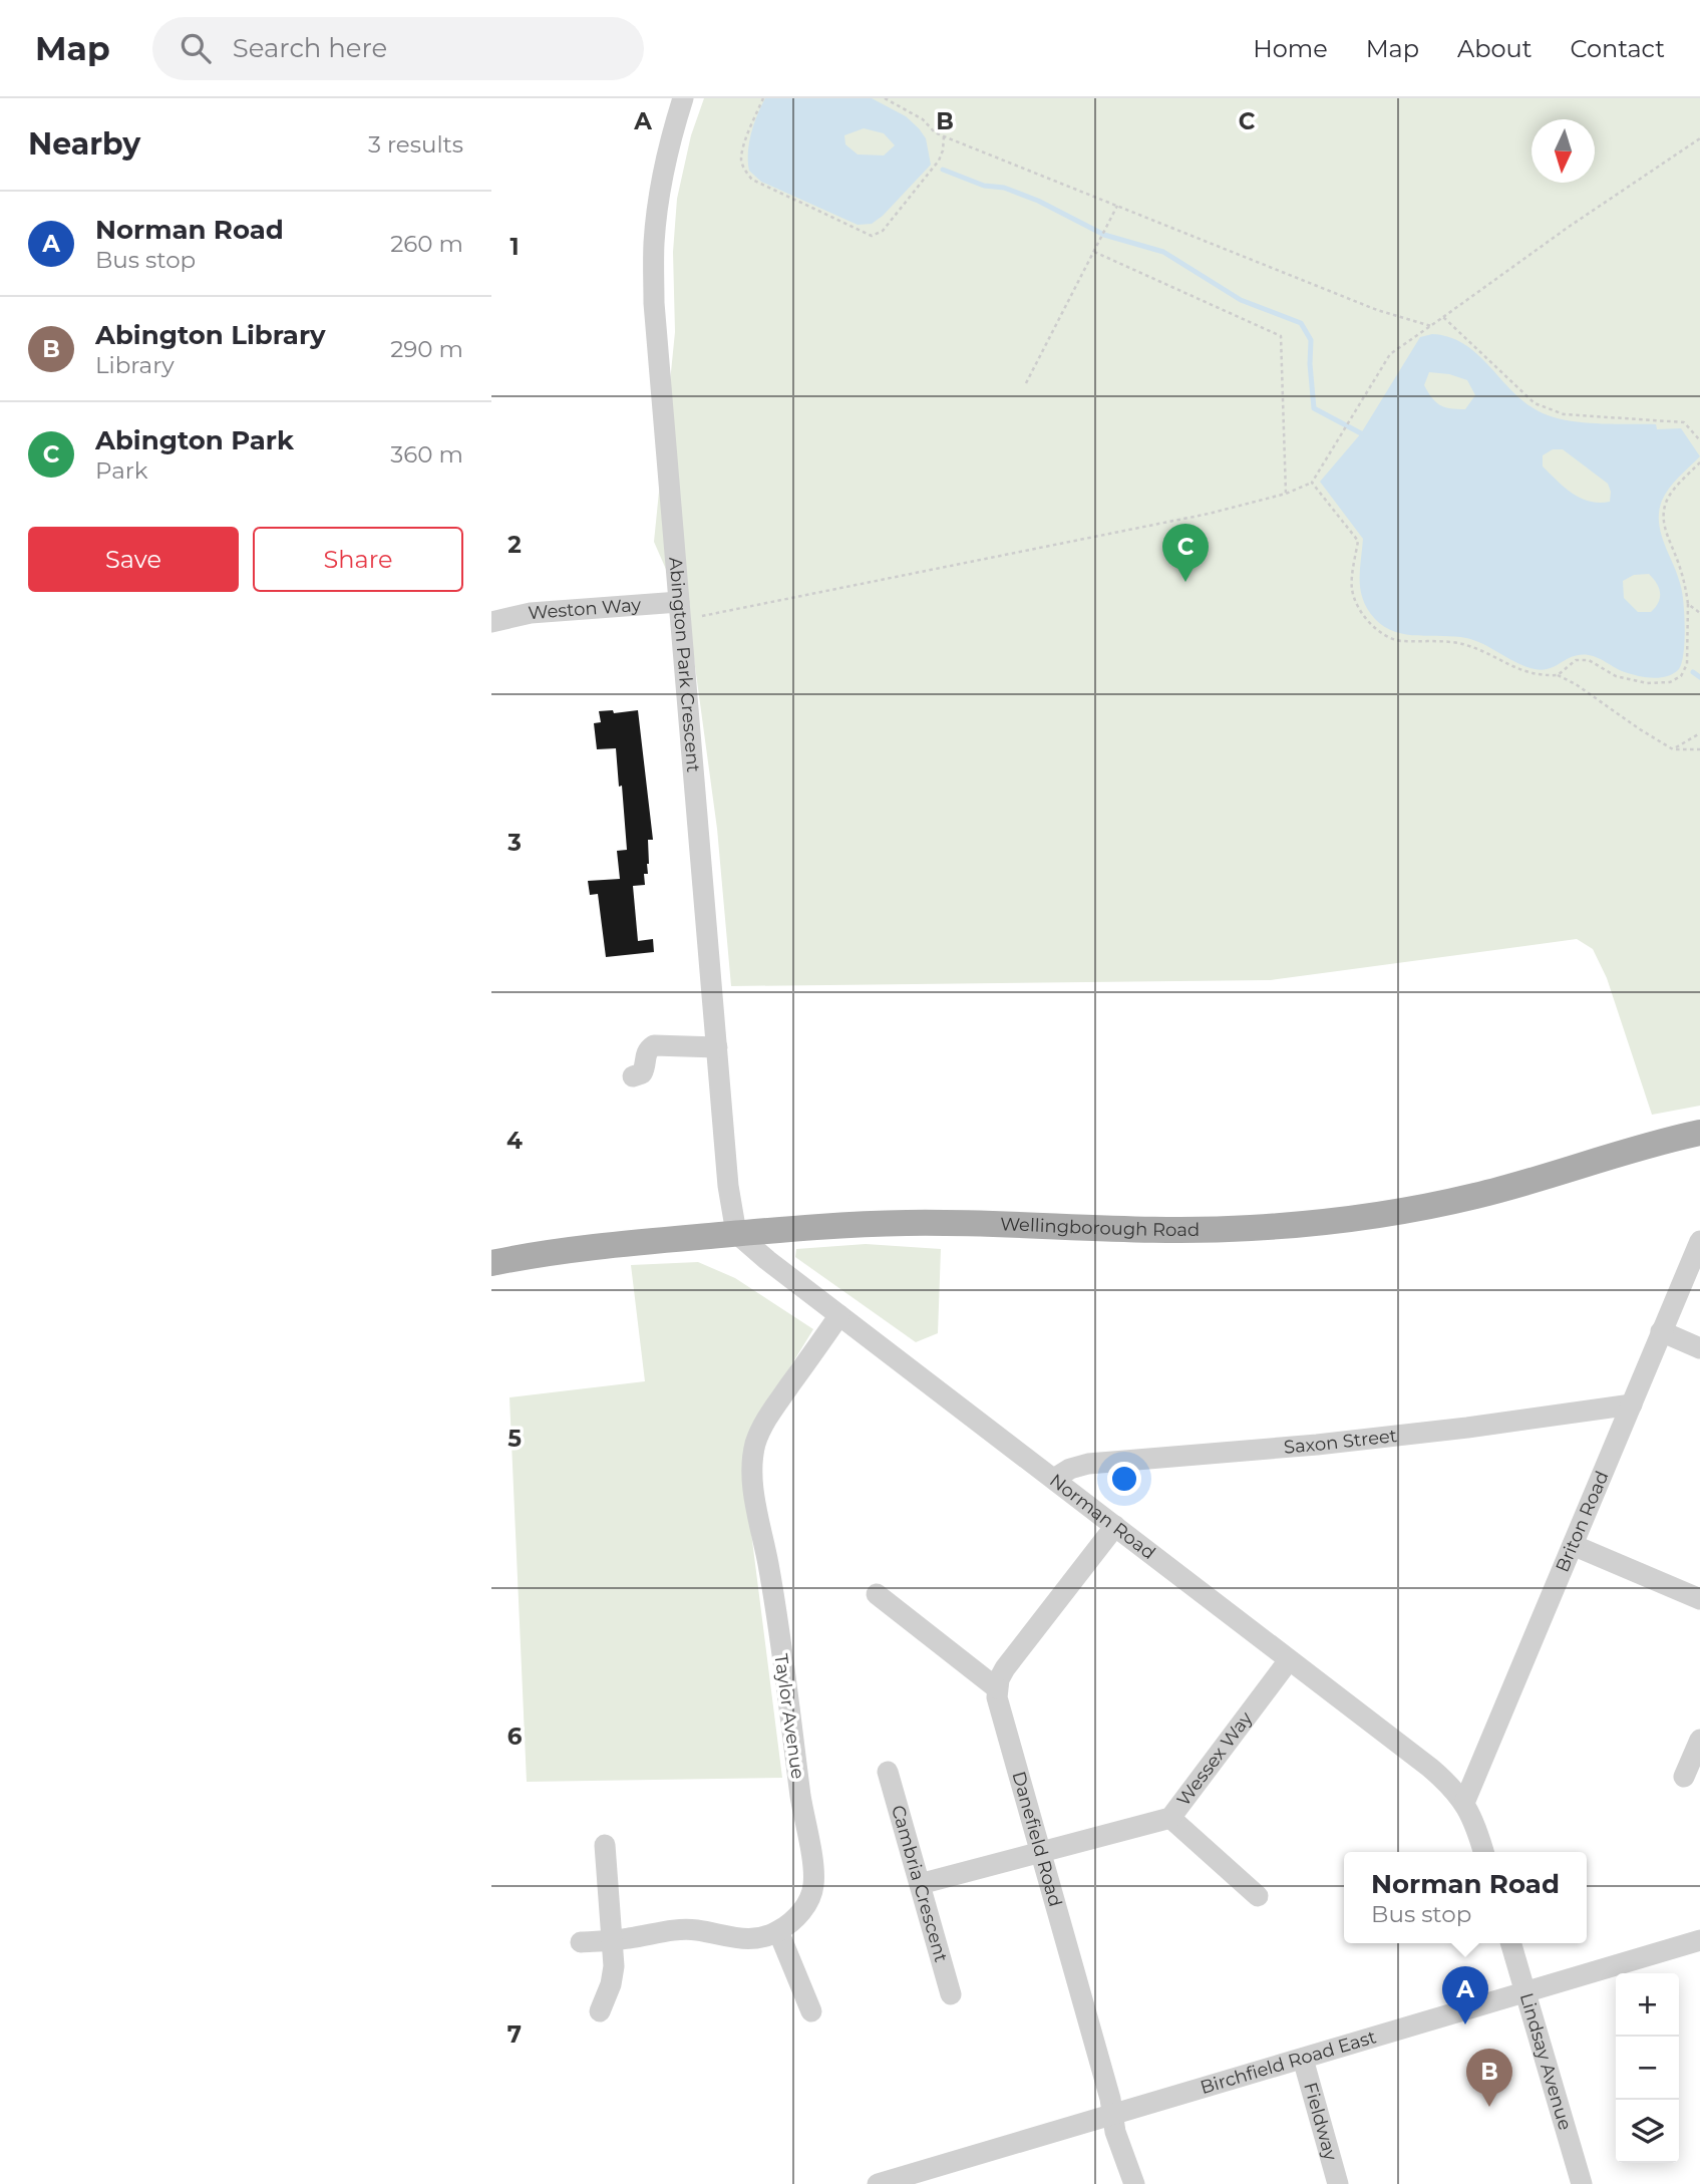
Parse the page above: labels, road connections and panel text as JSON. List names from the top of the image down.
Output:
{
  "streets": {
    "main road": ["Wellingborough Road"],
    "street": [
      "Weston Way",
      "Abington Park Crescent",
      "Saxon Street",
      "Norman Road",
      "Briton Road",
      "Taylor Avenue",
      "Wessex Way",
      "Danefield Road",
      "Cambria Crescent",
      "Lindsay Avenue",
      "Birchfield Road East",
      "Fieldway"
    ]
  },
  "crossings": [
    ["Weston Way", "Abington Park Crescent"],
    ["Abington Park Crescent", "Wellingborough Road"],
    ["Abington Park Crescent", "Norman Road"],
    ["Wellingborough Road", "Norman Road"],
    ["Saxon Street", "Norman Road"],
    ["Saxon Street", "Briton Road"],
    ["Norman Road", "Briton Road"],
    ["Norman Road", "Taylor Avenue"],
    ["Norman Road", "Wessex Way"],
    ["Wessex Way", "Danefield Road"],
    ["Wessex Way", "Cambria Crescent"],
    ["Danefield Road", "Birchfield Road East"],
    ["Lindsay Avenue", "Birchfield Road East"],
    ["Birchfield Road East", "Fieldway"]
  ],
  "north": "bottom",
  "page": {
    "header": "Map",
    "search": "Search here",
    "nav": [
      "Home",
      "Map",
      "About",
      "Contact"
    ],
    "heading": ["Nearby", "3 results"],
    "list": [
      {
        "mark": "A",
        "name": "Norman Road",
        "note": "Bus stop",
        "value": "260 m"
      },
      {
        "mark": "B",
        "name": "Abington Library",
        "note": "Library",
        "value": "290 m"
      },
      {
        "mark": "C",
        "name": "Abington Park",
        "note": "Park",
        "value": "360 m"
      }
    ],
    "buttons": ["Save", "Share"],
    "pins": ["C", "A", "B"],
    "popup": ["Norman Road", "Bus stop"],
    "map_buttons": ["+", "−"]
  },
  "grid": {
    "columns": ["A", "B", "C"],
    "rows": [
      "1",
      "2",
      "3",
      "4",
      "5",
      "6",
      "7"
    ]
  }
}
